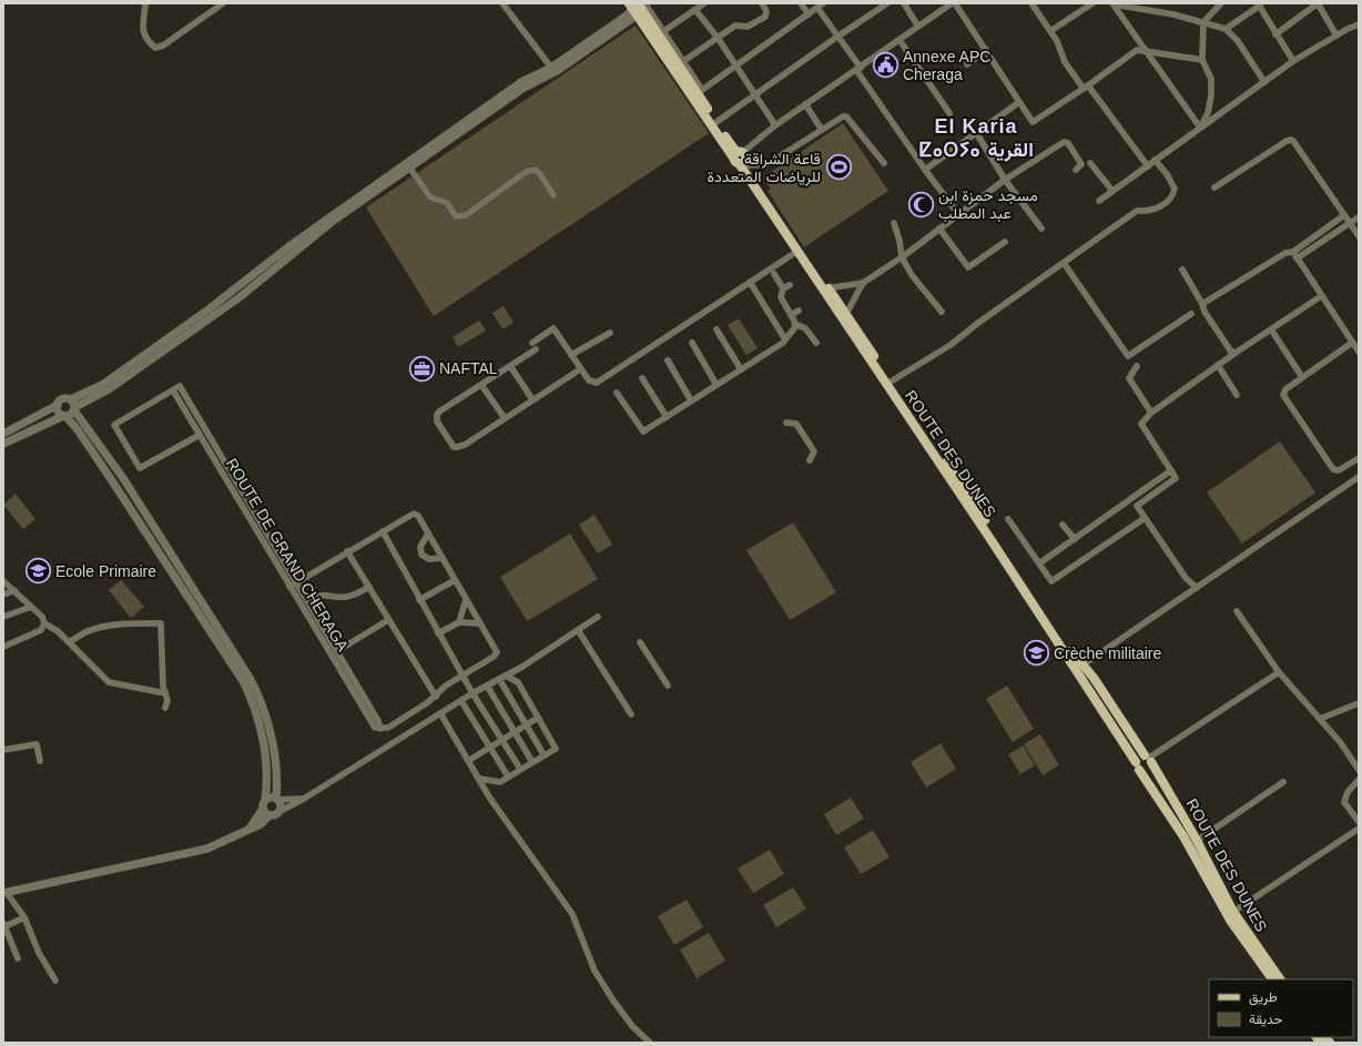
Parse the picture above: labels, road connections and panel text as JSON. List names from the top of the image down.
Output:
{
  "streets": {
    "main road": ["ROUTE DES DUNES"],
    "street": ["ROUTE DE GRAND CHERAGA"]
  },
  "districts": ["El Karia ⵇⴰⵔⵢⴰ القرية"],
  "places": {
    "public building": ["Annexe APC Cheraga"],
    "sports": ["قاعة الشراقة للرياضات المتعددة"],
    "mosque": ["مسجد حمزة ابن عبد المطلب"],
    "office": ["NAFTAL"],
    "school or university": ["Ecole Primaire", "Crèche militaire"]
  },
  "legend": ["طريق", "حديقة"]
}
